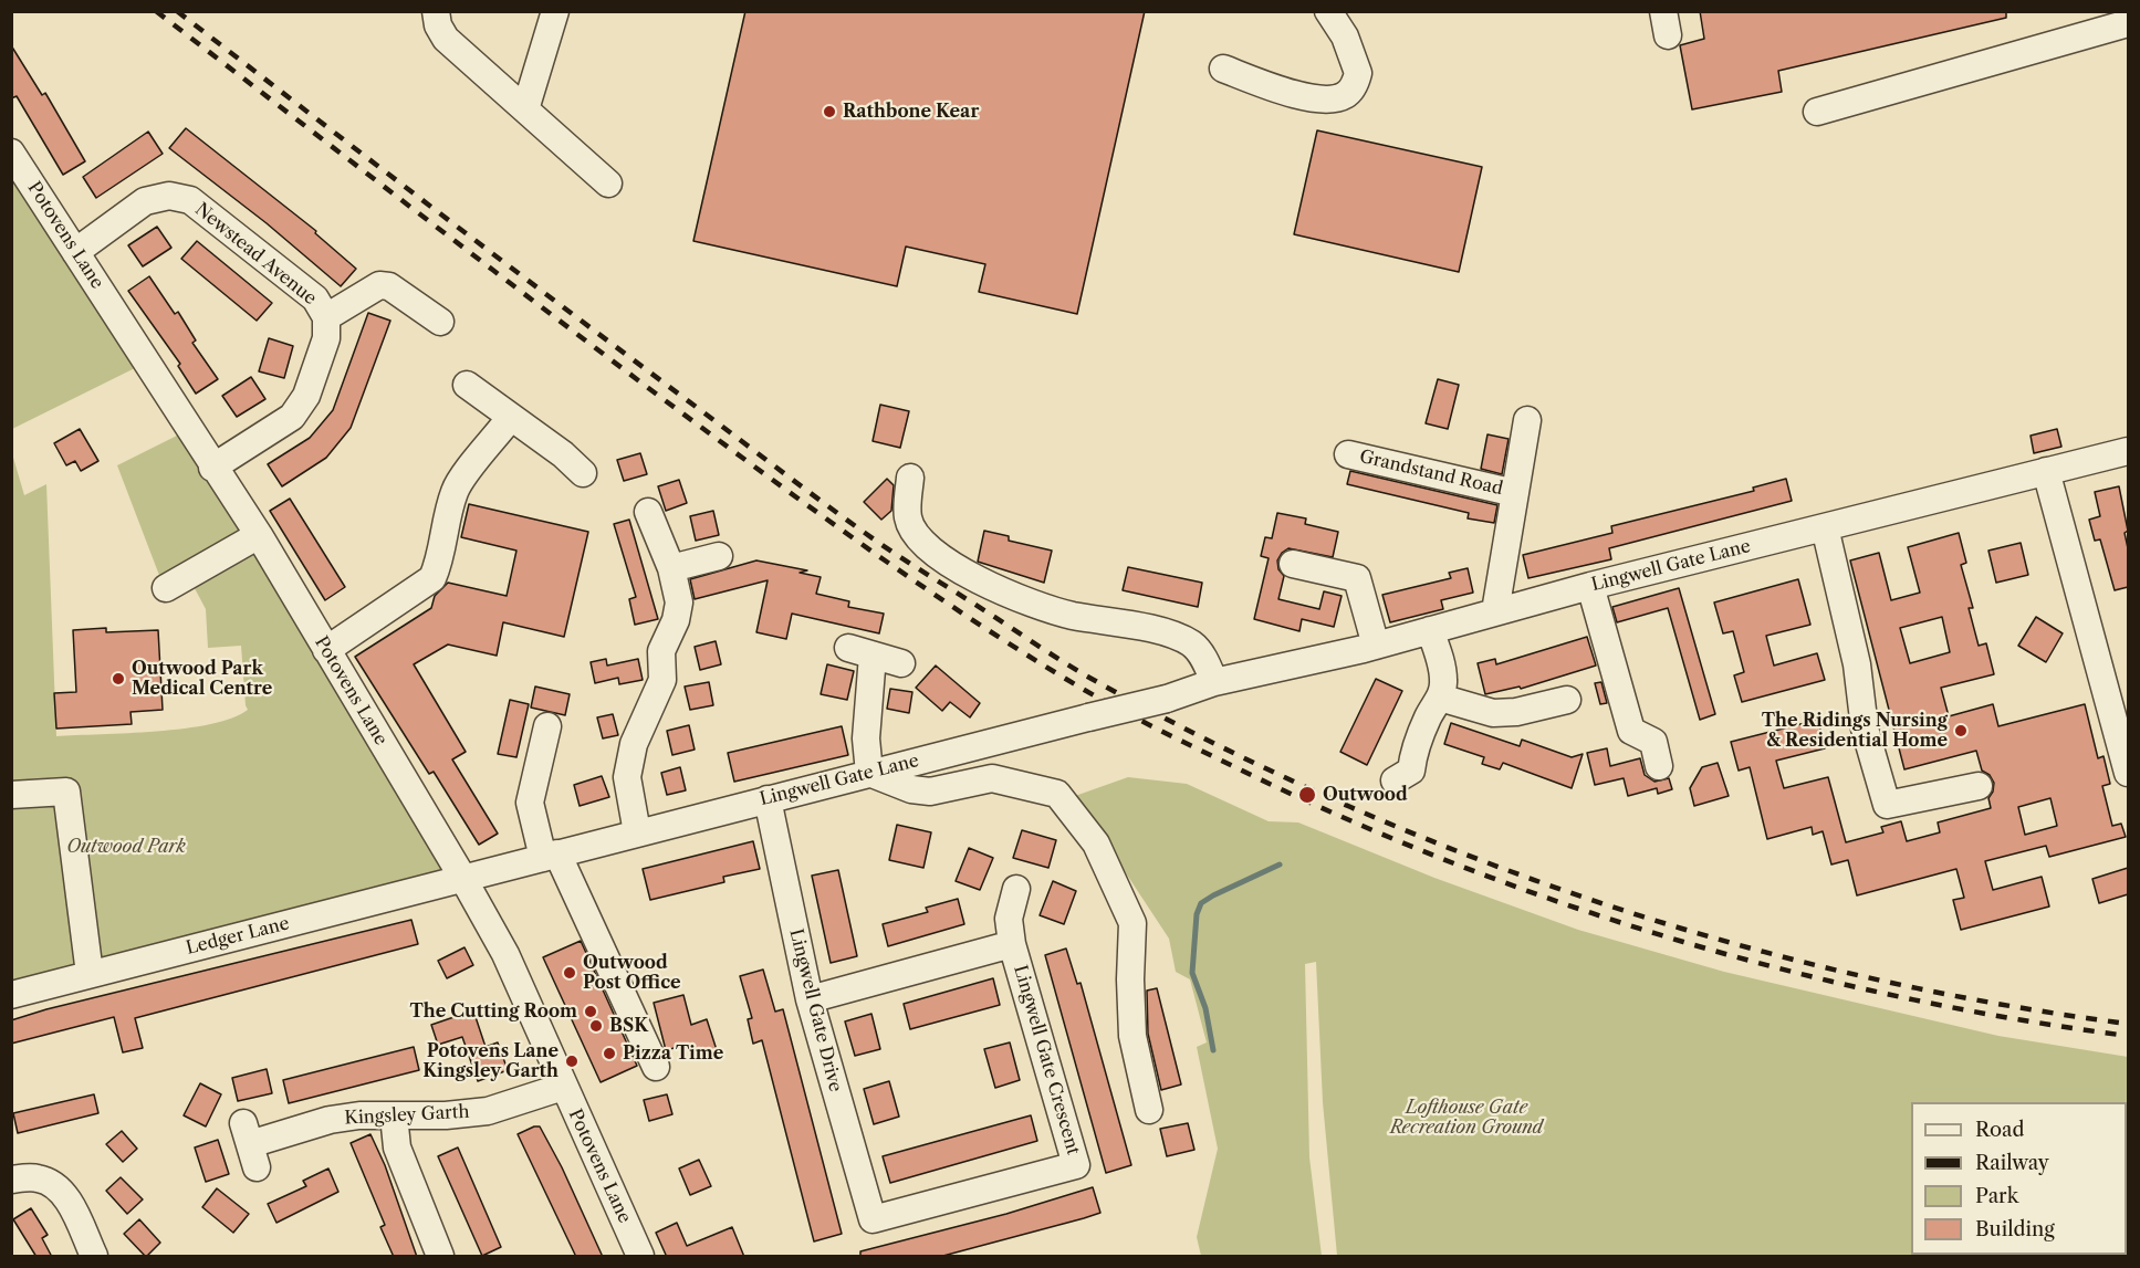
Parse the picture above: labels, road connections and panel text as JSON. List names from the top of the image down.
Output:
{
  "streets": {
    "street": [
      "Potovens Lane",
      "Newstead Avenue",
      "Grandstand Road",
      "Lingwell Gate Lane",
      "Ledger Lane",
      "Lingwell Gate Drive",
      "Lingwell Gate Crescent",
      "Kingsley Garth"
    ]
  },
  "crossings": [
    ["Potovens Lane", "Newstead Avenue"],
    ["Potovens Lane", "Lingwell Gate Lane"],
    ["Potovens Lane", "Ledger Lane"],
    ["Potovens Lane", "Kingsley Garth"],
    ["Grandstand Road", "Lingwell Gate Lane"],
    ["Lingwell Gate Lane", "Ledger Lane"],
    ["Lingwell Gate Lane", "Lingwell Gate Drive"],
    ["Lingwell Gate Drive", "Lingwell Gate Crescent"]
  ],
  "parks": ["Outwood Park", "Lofthouse Gate Recreation Ground"],
  "places": [
    "Rathbone Kear",
    "Outwood Park Medical Centre",
    "The Ridings Nursing & Residential Home",
    "Outwood",
    "Outwood Post Office",
    "The Cutting Room",
    "BSK",
    "Pizza Time",
    "Potovens Lane Kingsley Garth"
  ],
  "legend": [
    "Road",
    "Railway",
    "Park",
    "Building"
  ]
}
